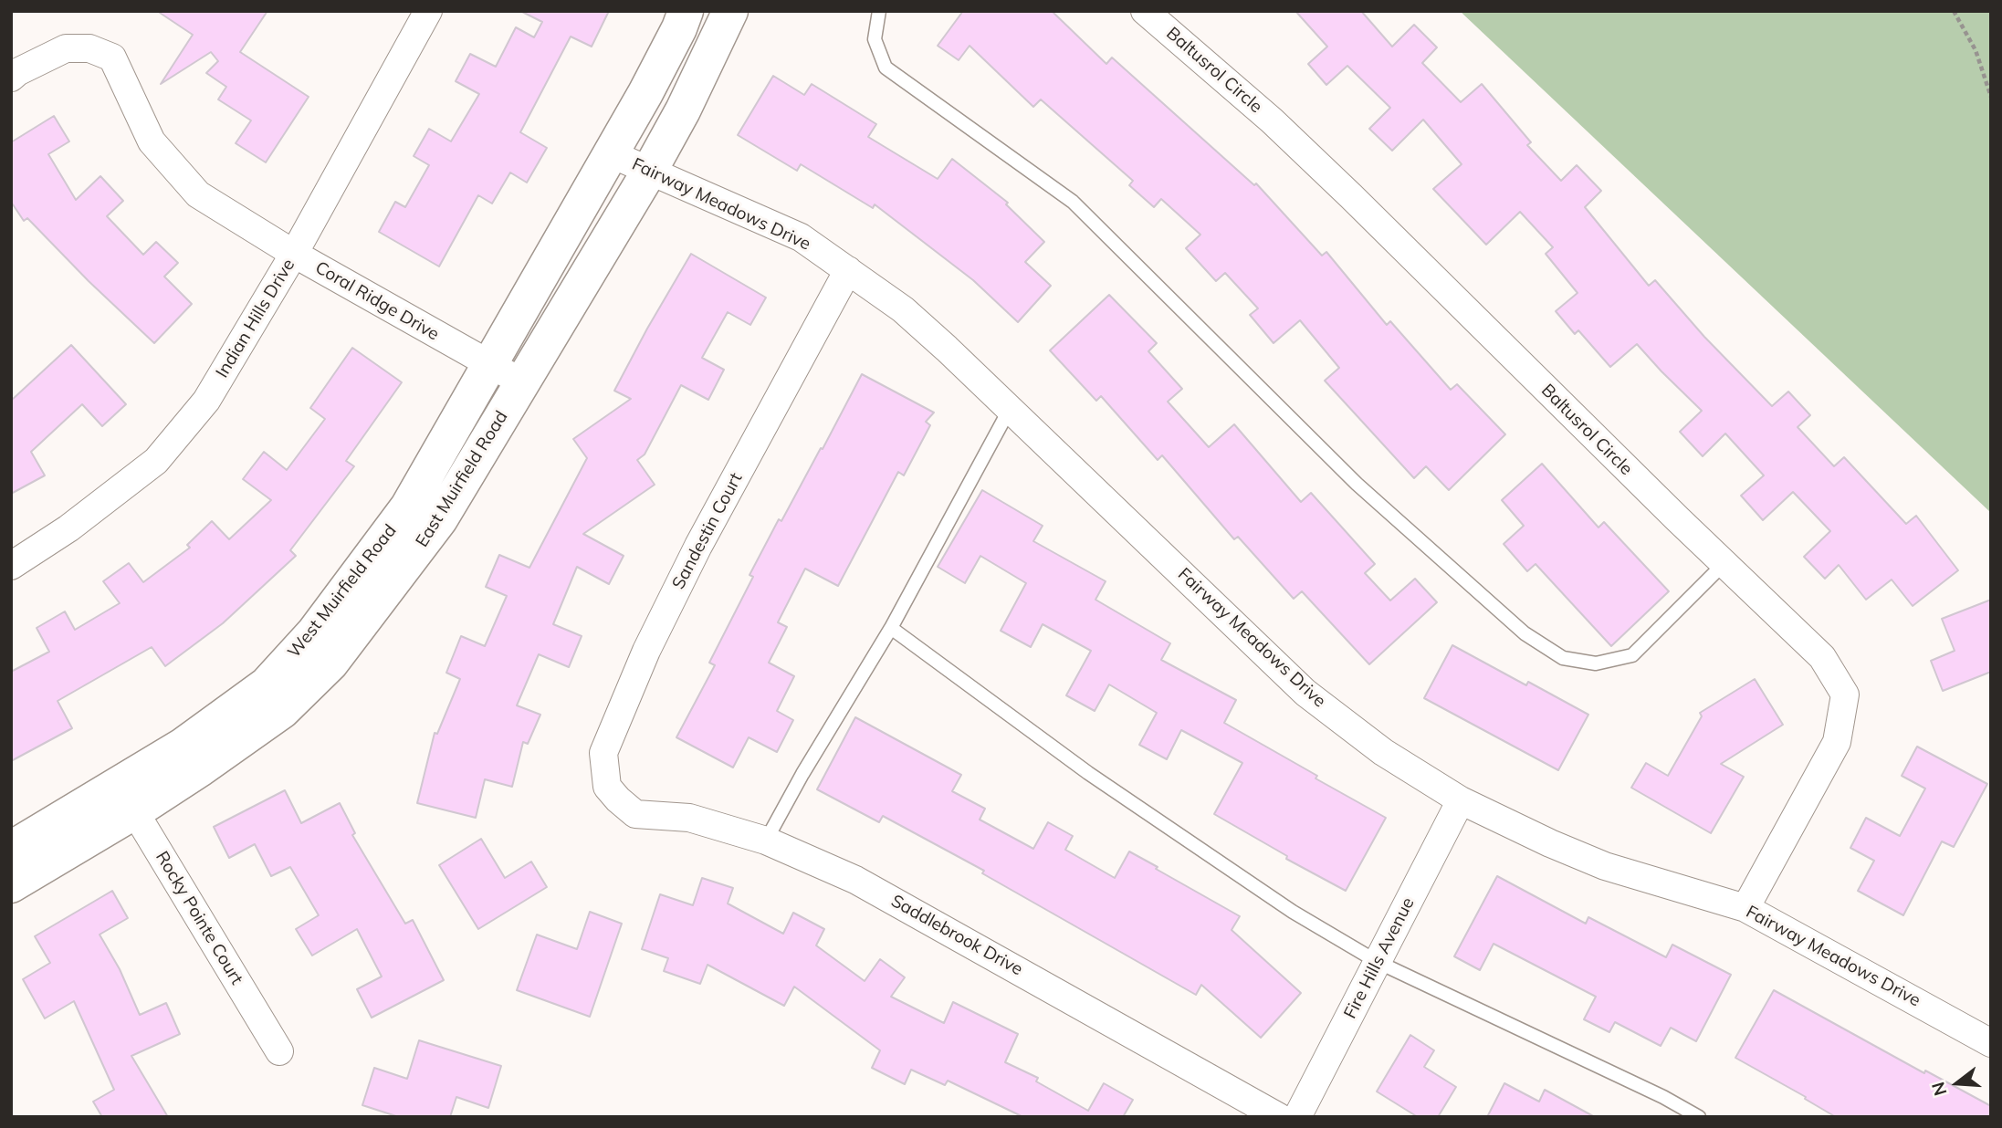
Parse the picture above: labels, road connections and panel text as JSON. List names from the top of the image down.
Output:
{
  "streets": {
    "street": [
      "Baltusrol Circle",
      "Fairway Meadows Drive",
      "Coral Ridge Drive",
      "Indian Hills Drive",
      "East Muirfield Road",
      "Sandestin Court",
      "West Muirfield Road",
      "Rocky Pointe Court",
      "Saddlebrook Drive",
      "Fire Hills Avenue"
    ]
  },
  "crossings": [
    ["Baltusrol Circle", "Fairway Meadows Drive"],
    ["Fairway Meadows Drive", "East Muirfield Road"],
    ["Fairway Meadows Drive", "Sandestin Court"],
    ["Fairway Meadows Drive", "Fire Hills Avenue"],
    ["Coral Ridge Drive", "Indian Hills Drive"],
    ["Coral Ridge Drive", "East Muirfield Road"],
    ["Coral Ridge Drive", "West Muirfield Road"],
    ["East Muirfield Road", "West Muirfield Road"],
    ["East Muirfield Road", "Rocky Pointe Court"],
    ["Sandestin Court", "Saddlebrook Drive"],
    ["West Muirfield Road", "Rocky Pointe Court"]
  ],
  "north": "left"
}
